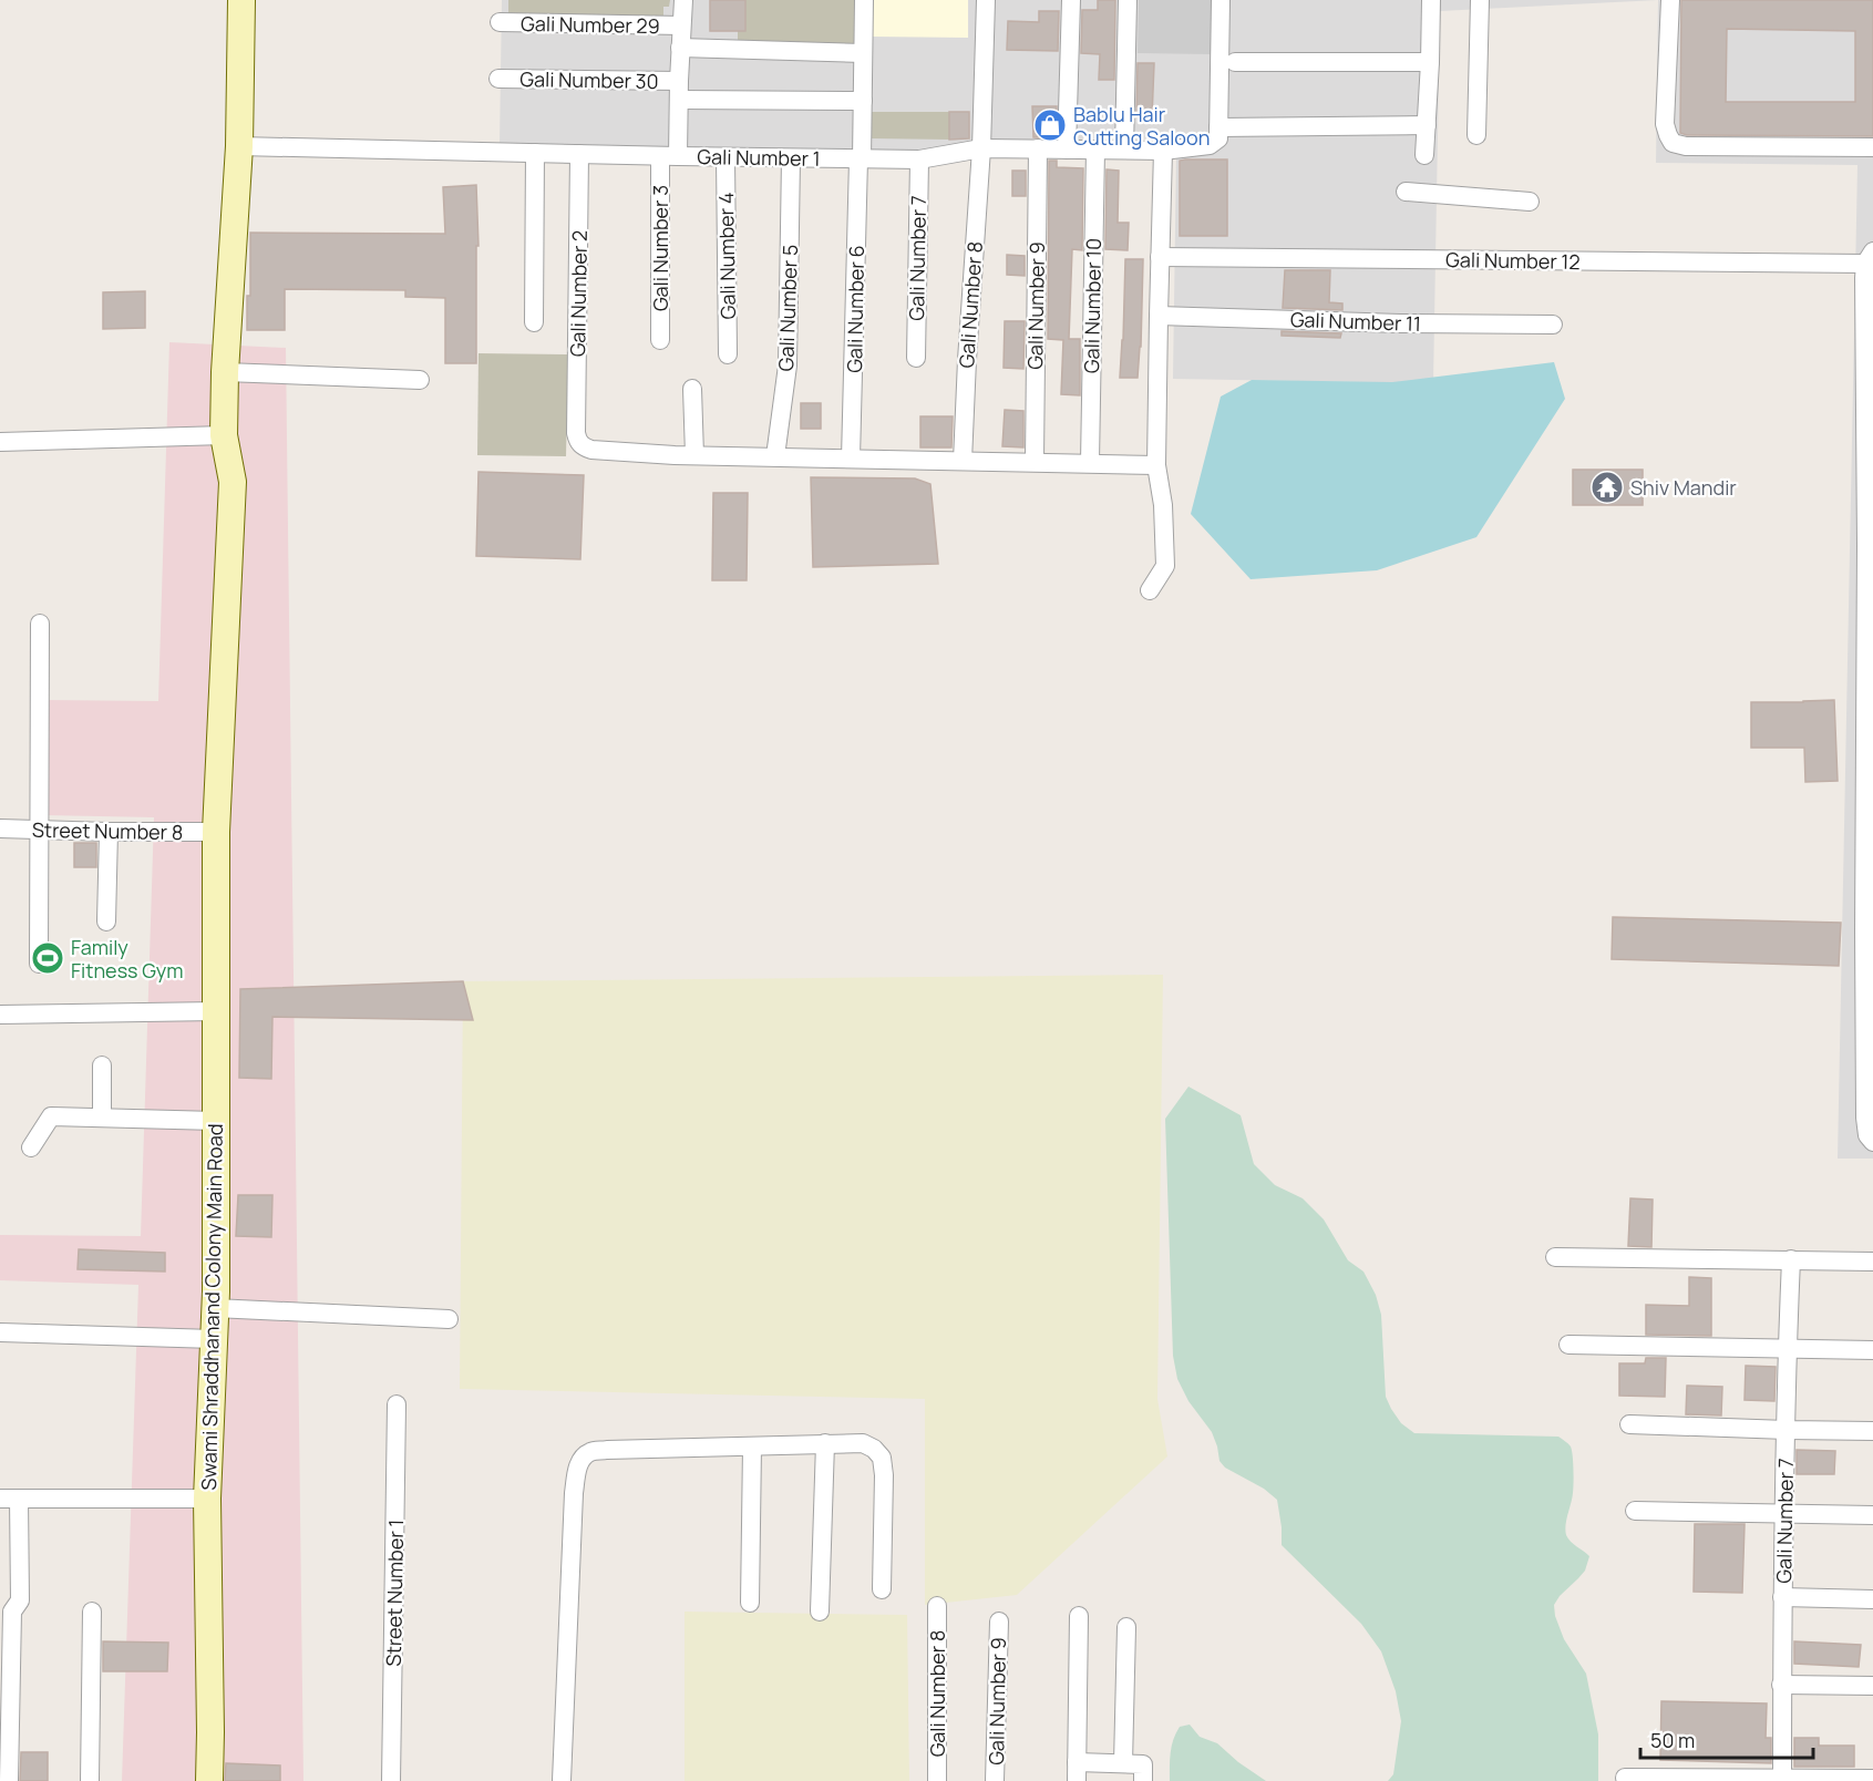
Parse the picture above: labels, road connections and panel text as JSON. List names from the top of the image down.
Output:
{
  "streets": {
    "street": [
      "Gali Number 29",
      "Gali Number 30",
      "Gali Number 1",
      "Gali Number 3",
      "Gali Number 4",
      "Gali Number 7",
      "Gali Number 12",
      "Gali Number 2",
      "Gali Number 8",
      "Gali Number 9",
      "Gali Number 10",
      "Gali Number 5",
      "Gali Number 6",
      "Gali Number 11",
      "Street Number 8",
      "Swami Shraddhanand Colony Main Road",
      "Street Number 1"
    ]
  },
  "crossings": [
    ["Gali Number 29", "Gali Number 3"],
    ["Gali Number 30", "Gali Number 3"],
    ["Gali Number 1", "Gali Number 3"],
    ["Gali Number 1", "Gali Number 4"],
    ["Gali Number 1", "Gali Number 7"],
    ["Gali Number 1", "Gali Number 2"],
    ["Gali Number 1", "Gali Number 8"],
    ["Gali Number 1", "Gali Number 9"],
    ["Gali Number 1", "Gali Number 10"],
    ["Gali Number 1", "Gali Number 5"],
    ["Gali Number 1", "Gali Number 6"],
    ["Gali Number 1", "Swami Shraddhanand Colony Main Road"],
    ["Street Number 8", "Swami Shraddhanand Colony Main Road"]
  ],
  "places": {
    "shop": ["Bablu Hair Cutting Saloon"],
    "temple": ["Shiv Mandir"],
    "sports": ["Family Fitness Gym"]
  },
  "scale_bar": "50 m"
}
